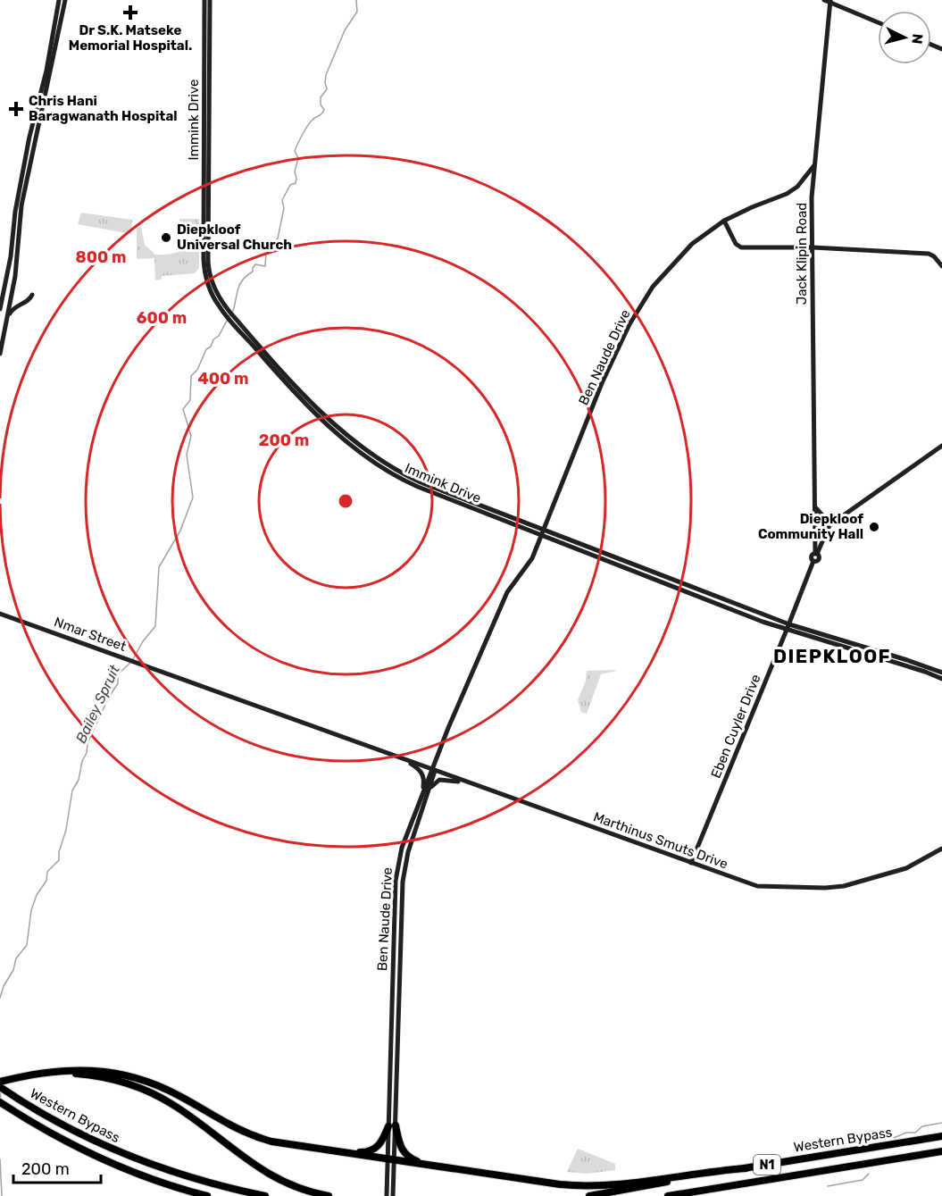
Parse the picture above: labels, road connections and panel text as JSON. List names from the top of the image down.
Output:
{
  "streets": {
    "highway": ["Western Bypass", "N1"],
    "main road": [
      "Immink Drive",
      "Jack Klipin Road",
      "Ben Naude Drive",
      "Nmar Street",
      "Eben Cuyler Drive",
      "Marthinus Smuts Drive"
    ]
  },
  "crossings": [
    ["Immink Drive", "Ben Naude Drive"],
    ["Immink Drive", "Eben Cuyler Drive"],
    ["Jack Klipin Road", "Ben Naude Drive"],
    ["Ben Naude Drive", "Marthinus Smuts Drive"],
    ["Nmar Street", "Marthinus Smuts Drive"],
    ["Eben Cuyler Drive", "Marthinus Smuts Drive"]
  ],
  "districts": ["DIEPKLOOF"],
  "water": ["Bailey Spruit"],
  "places": {
    "health": ["Dr S.K. Matseke Memorial Hospital.", "Chris Hani Baragwanath Hospital"],
    "other": ["Diepkloof Universal Church", "Diepkloof Community Hall"]
  },
  "scale_bar": "200 m",
  "north": "right",
  "rings": [
    "800 m",
    "600 m",
    "400 m",
    "200 m"
  ]
}
